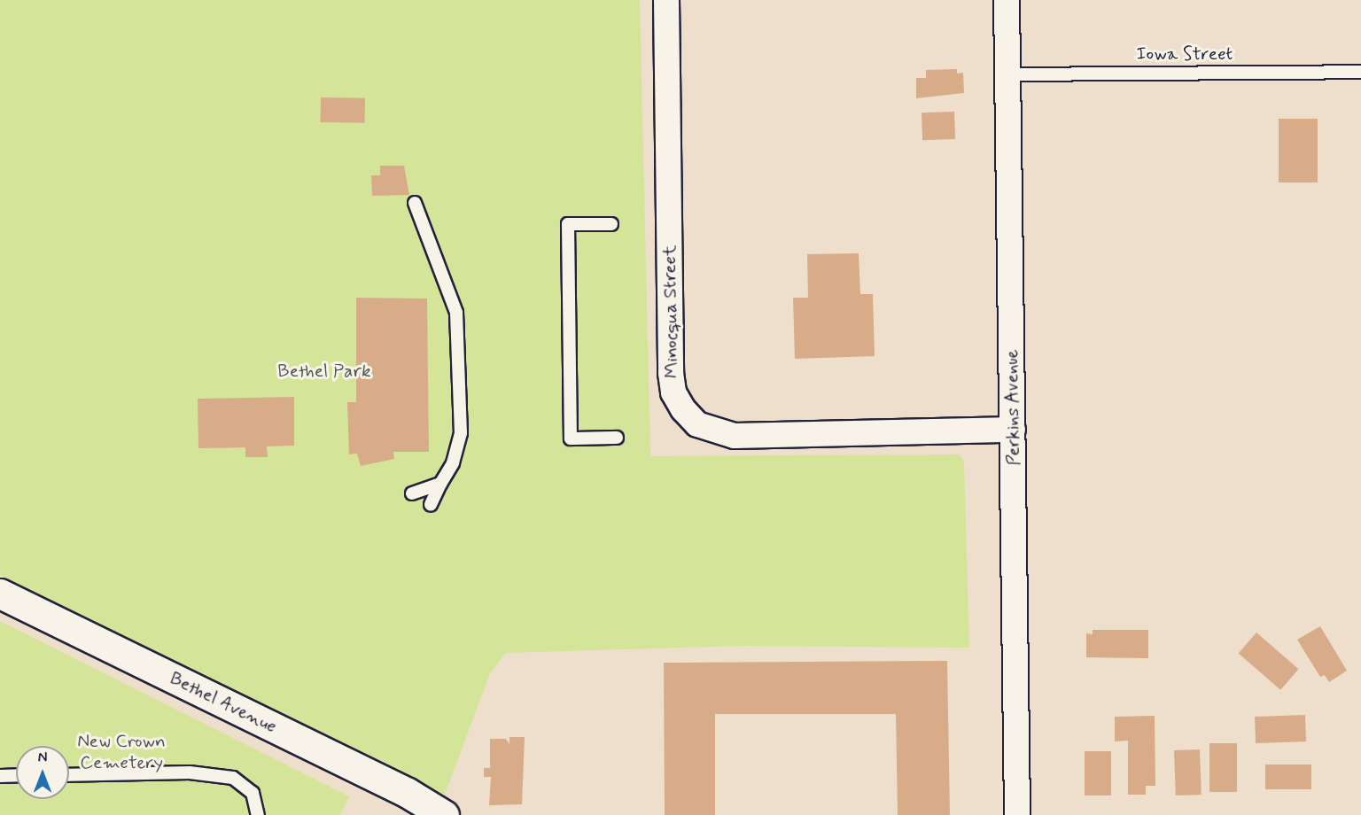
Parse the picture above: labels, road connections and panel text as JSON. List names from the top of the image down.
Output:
{
  "streets": {
    "street": ["Minocqua Street", "Perkins Avenue", "Bethel Avenue"],
    "lane": ["Iowa Street"]
  },
  "crossings": [
    ["Iowa Street", "Perkins Avenue"],
    ["Minocqua Street", "Perkins Avenue"]
  ],
  "parks": ["Bethel Park", "New Crown Cemetery"],
  "north": "top"
}
